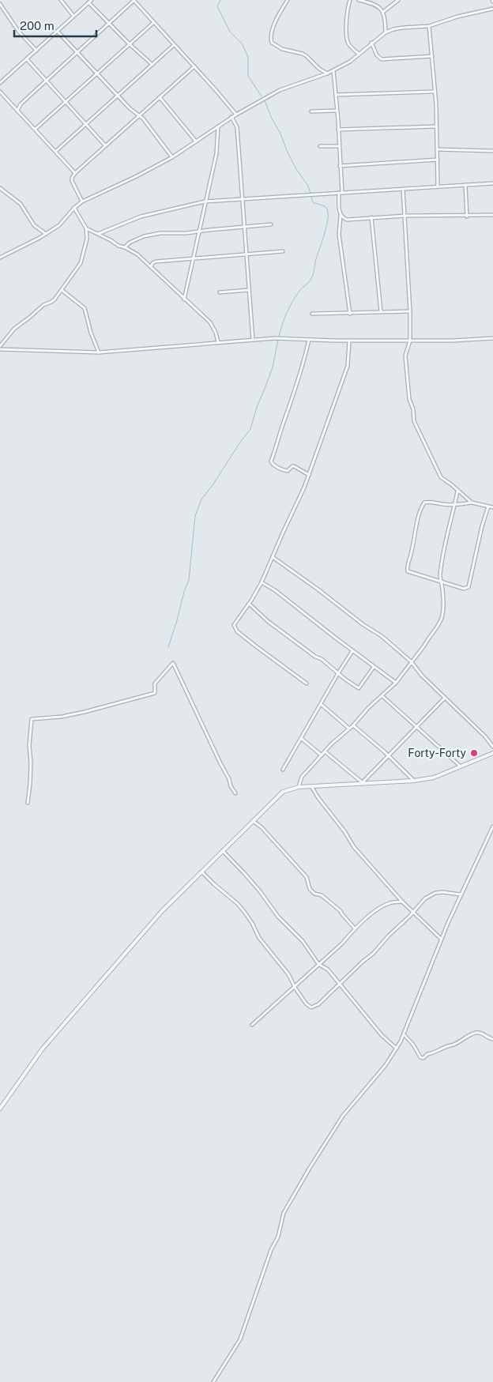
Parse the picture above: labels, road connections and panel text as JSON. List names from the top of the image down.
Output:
{
  "places": ["Forty-Forty"],
  "scale_bar": "200 m"
}
